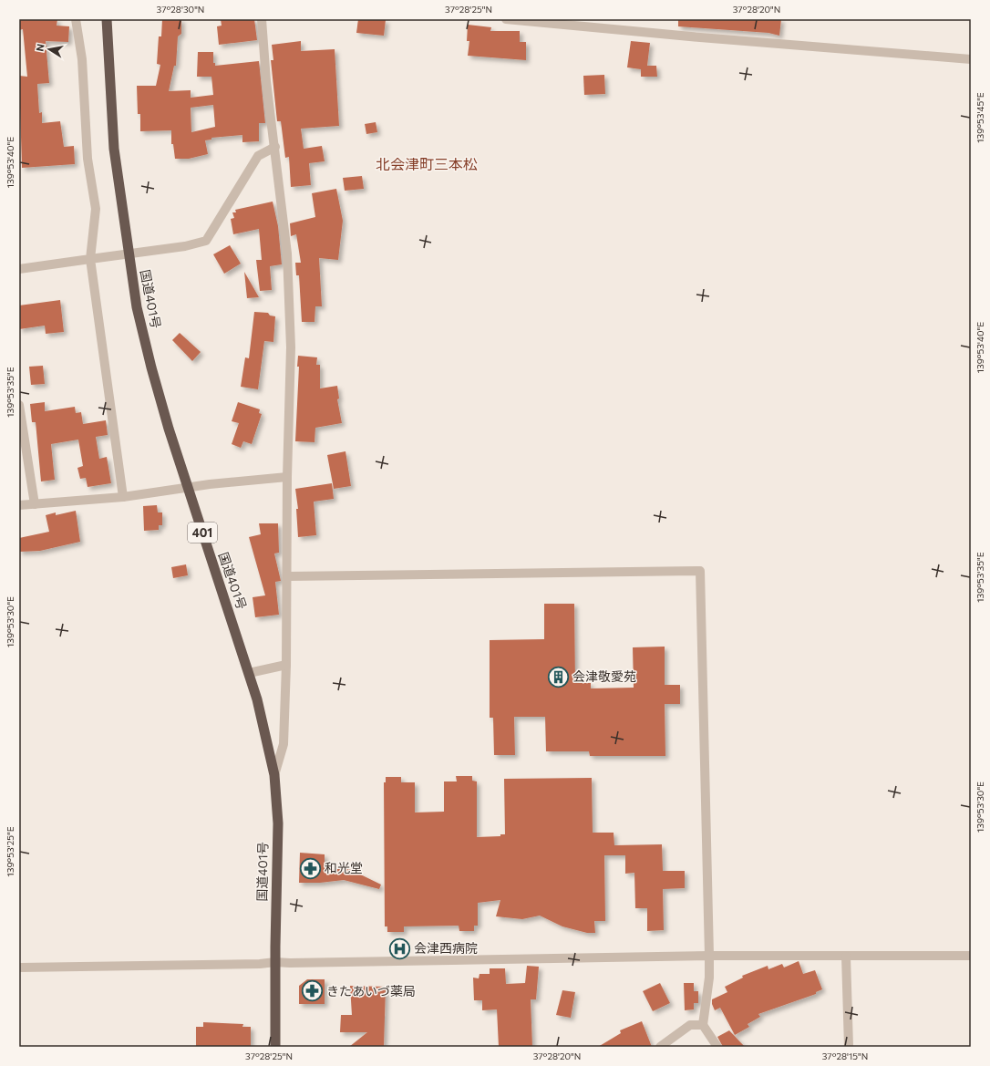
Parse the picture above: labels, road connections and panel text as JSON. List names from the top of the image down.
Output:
{
  "streets": {
    "highway": ["国道401号", "401"]
  },
  "districts": ["北会津町三本松"],
  "places": {
    "building": ["会津敬愛苑"],
    "pharmacy": ["和光堂", "きたあいづ薬局"],
    "hospital": ["会津西病院"]
  },
  "north": "left",
  "coordinates": [
    "37°28'30\"N",
    "37°28'25\"N",
    "37°28'20\"N",
    "139°53'45\"E",
    "139°53'40\"E",
    "139°53'35\"E",
    "139°53'30\"E",
    "139°53'25\"E",
    "37°28'15\"N"
  ]
}
